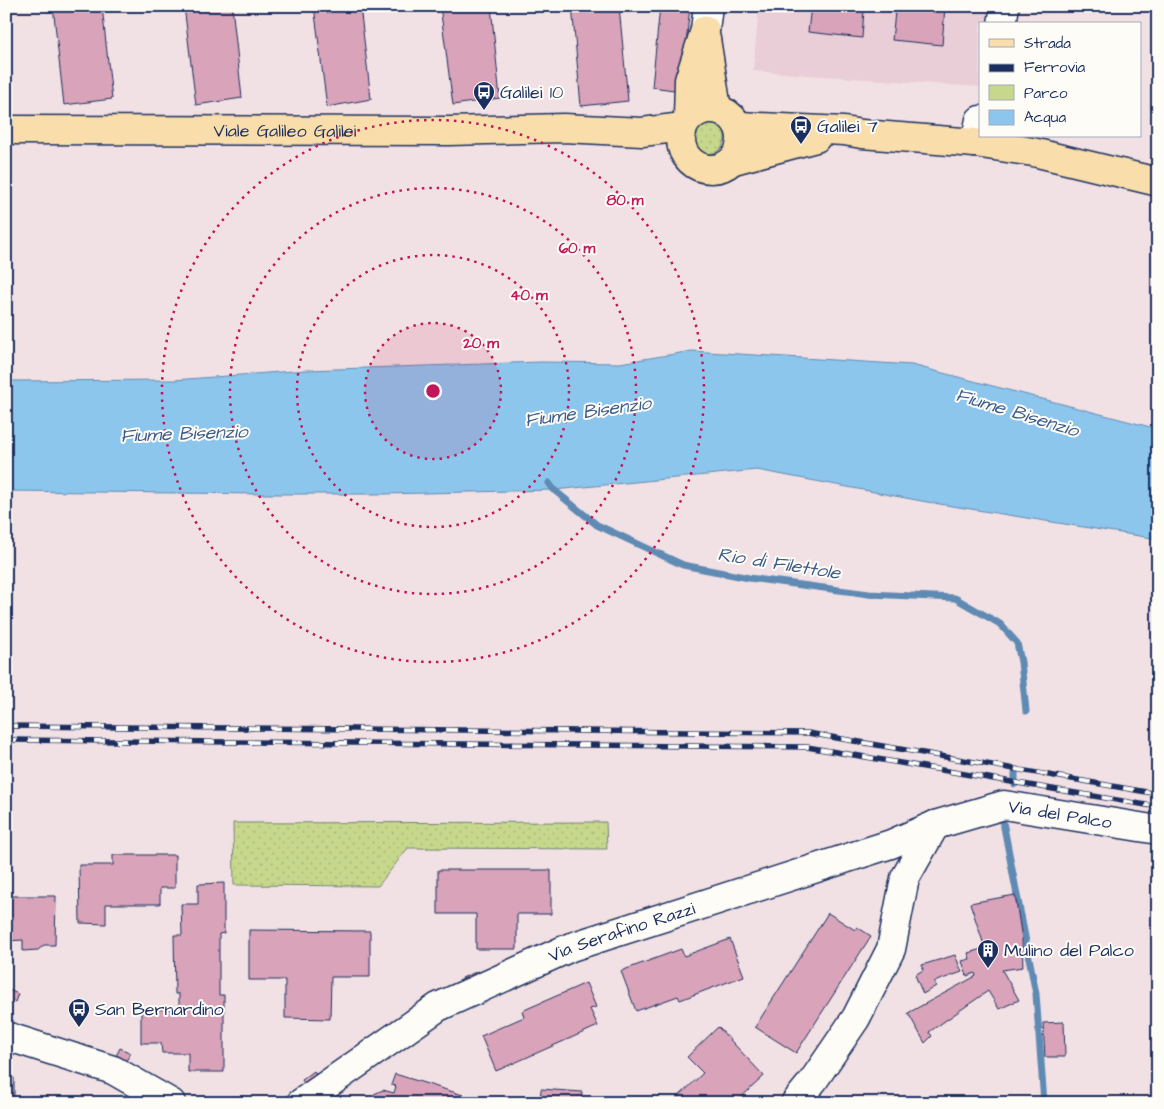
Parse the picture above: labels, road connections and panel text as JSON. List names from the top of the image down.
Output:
{
  "streets": {
    "main road": ["Viale Galileo Galilei"],
    "street": ["Via del Palco", "Via Serafino Razzi"]
  },
  "crossings": [
    ["Via del Palco", "Via Serafino Razzi"]
  ],
  "water": ["Fiume Bisenzio", "Rio di Filettole"],
  "places": {
    "bus stop": ["Galilei 10", "Galilei 7", "San Bernardino"],
    "building": ["Mulino del Palco"]
  },
  "legend": [
    "Strada",
    "Ferrovia",
    "Parco",
    "Acqua"
  ],
  "rings": [
    "80 m",
    "60 m",
    "40 m",
    "20 m"
  ]
}
